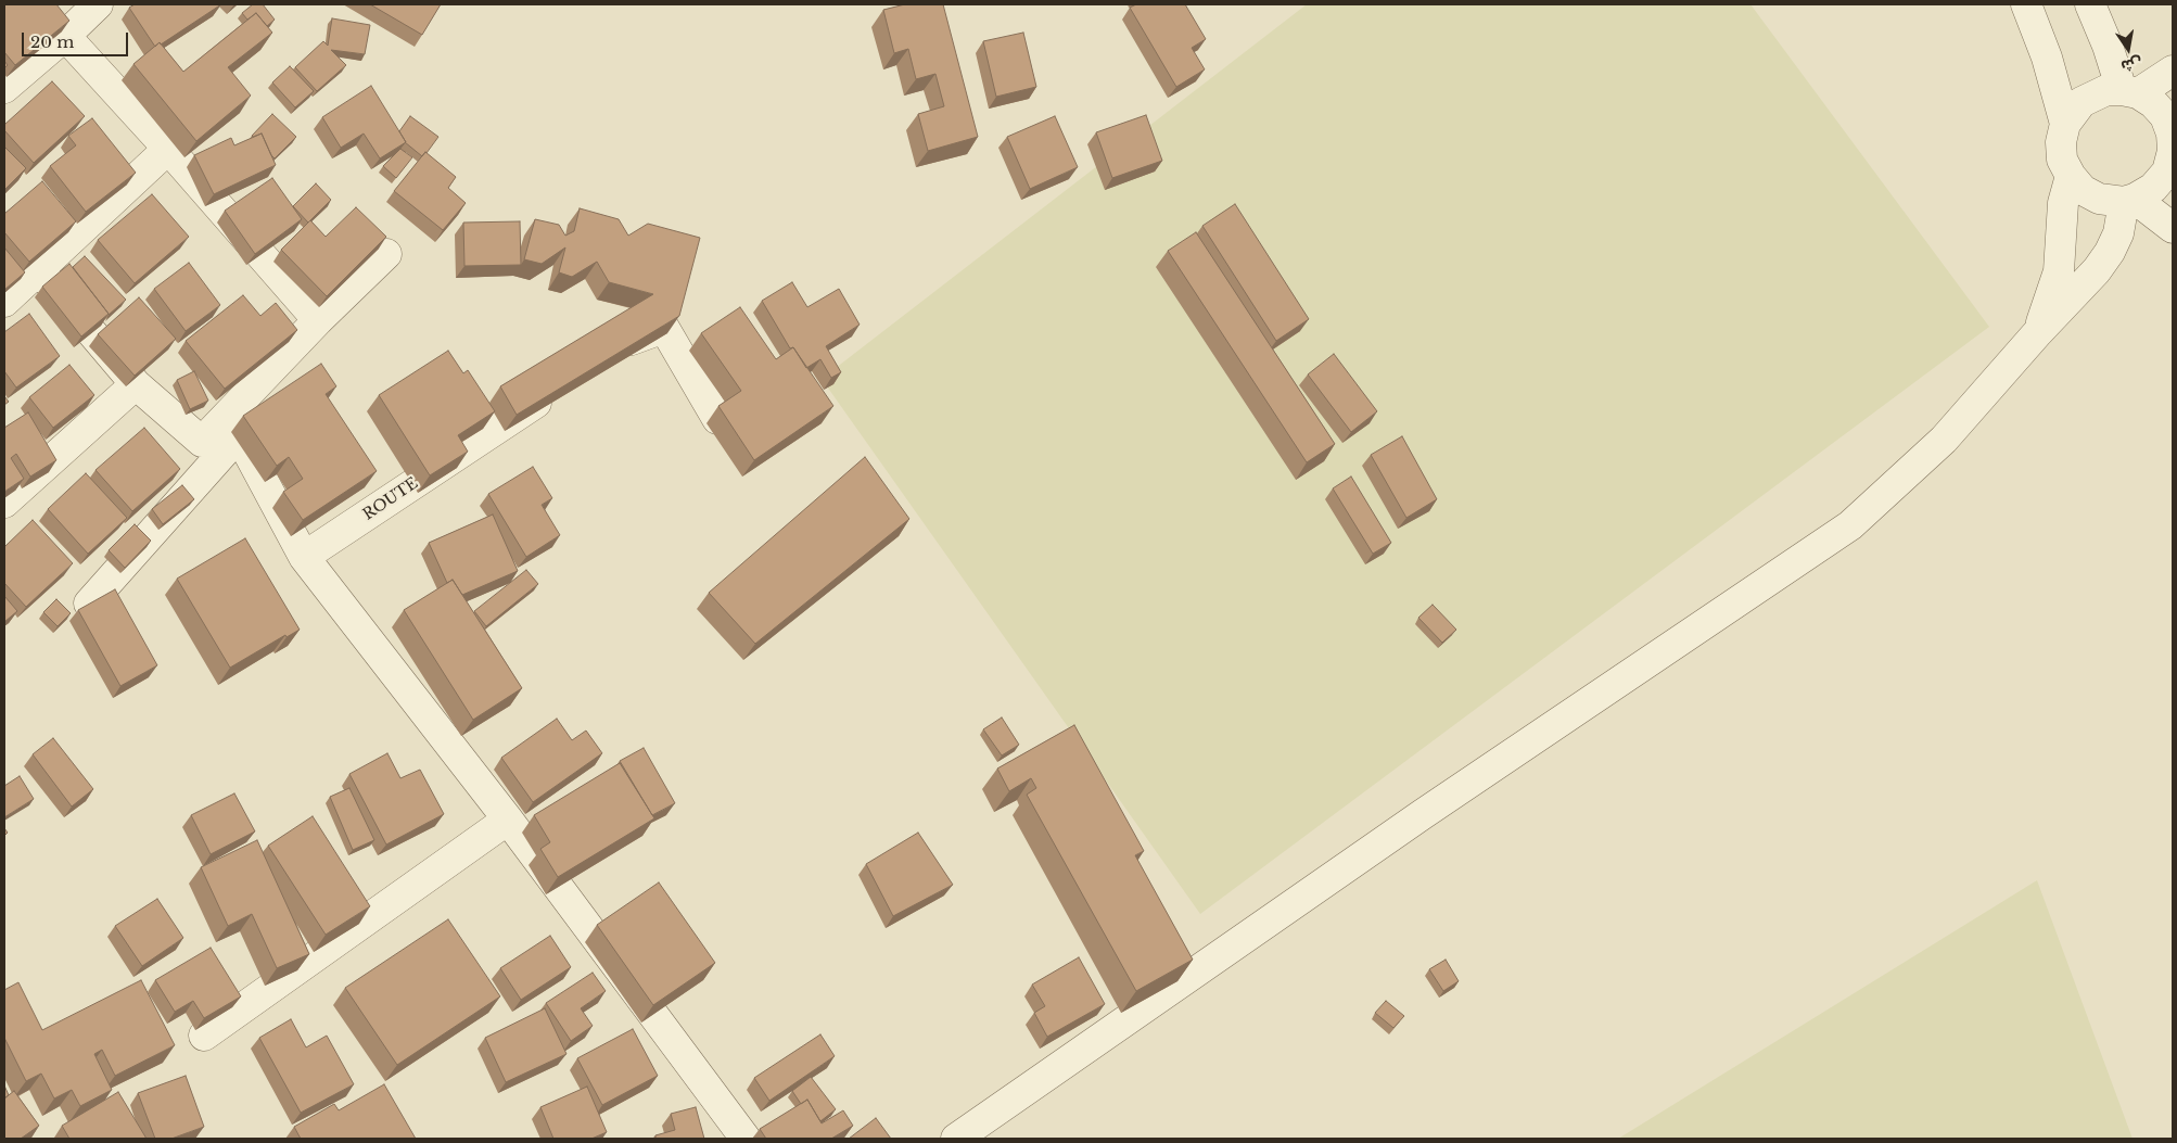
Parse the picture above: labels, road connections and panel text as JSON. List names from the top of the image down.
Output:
{
  "streets": {
    "street": ["ROUTE"]
  },
  "scale_bar": "20 m",
  "north": "bottom"
}
